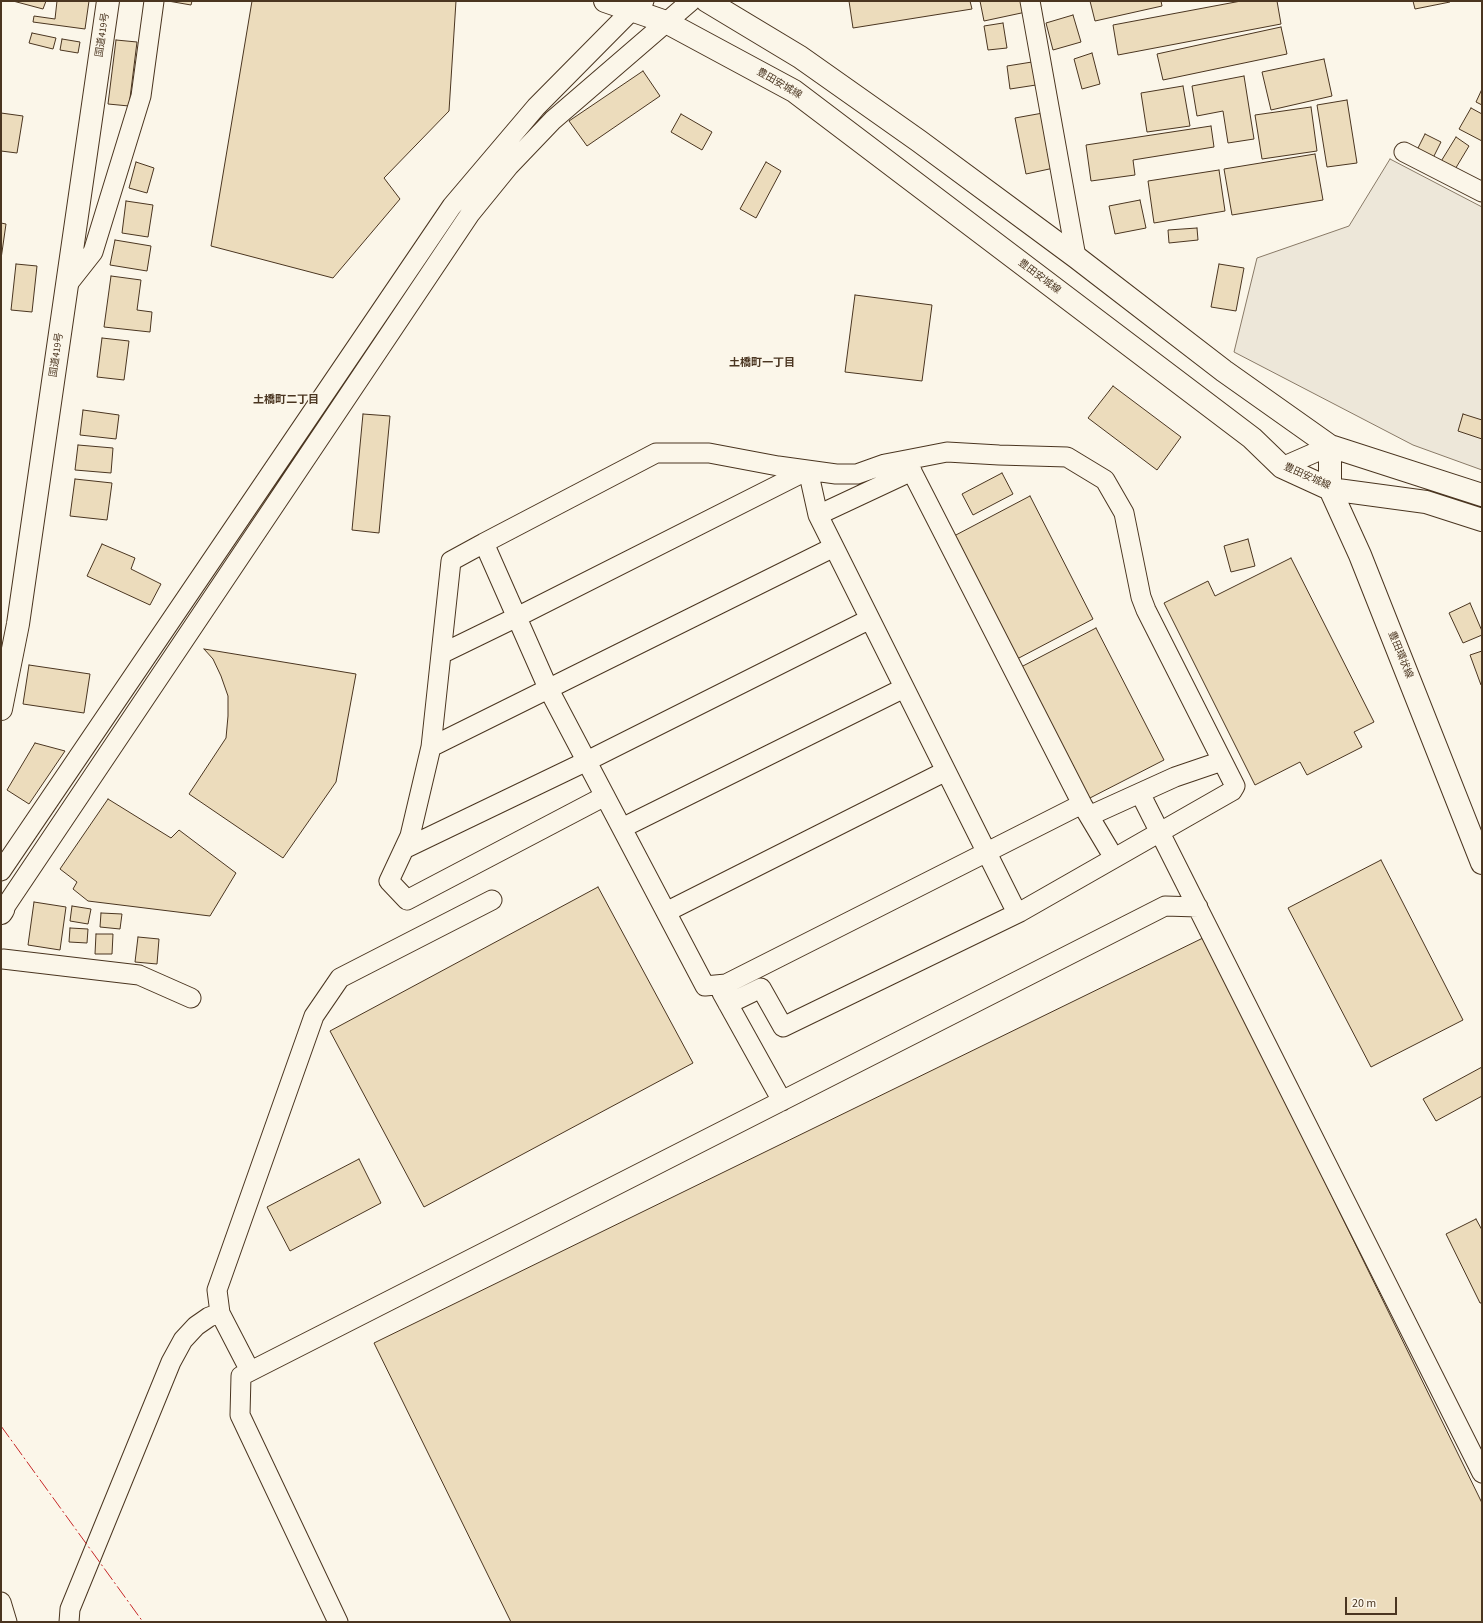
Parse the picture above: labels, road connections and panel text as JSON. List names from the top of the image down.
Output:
{
  "streets": {
    "main road": ["国道419号", "豊田安城線", "豊田環状線"]
  },
  "crossings": [
    ["豊田安城線", "豊田環状線"]
  ],
  "districts": ["土橋町一丁目", "土橋町二丁目"],
  "scale_bar": "20 m"
}
